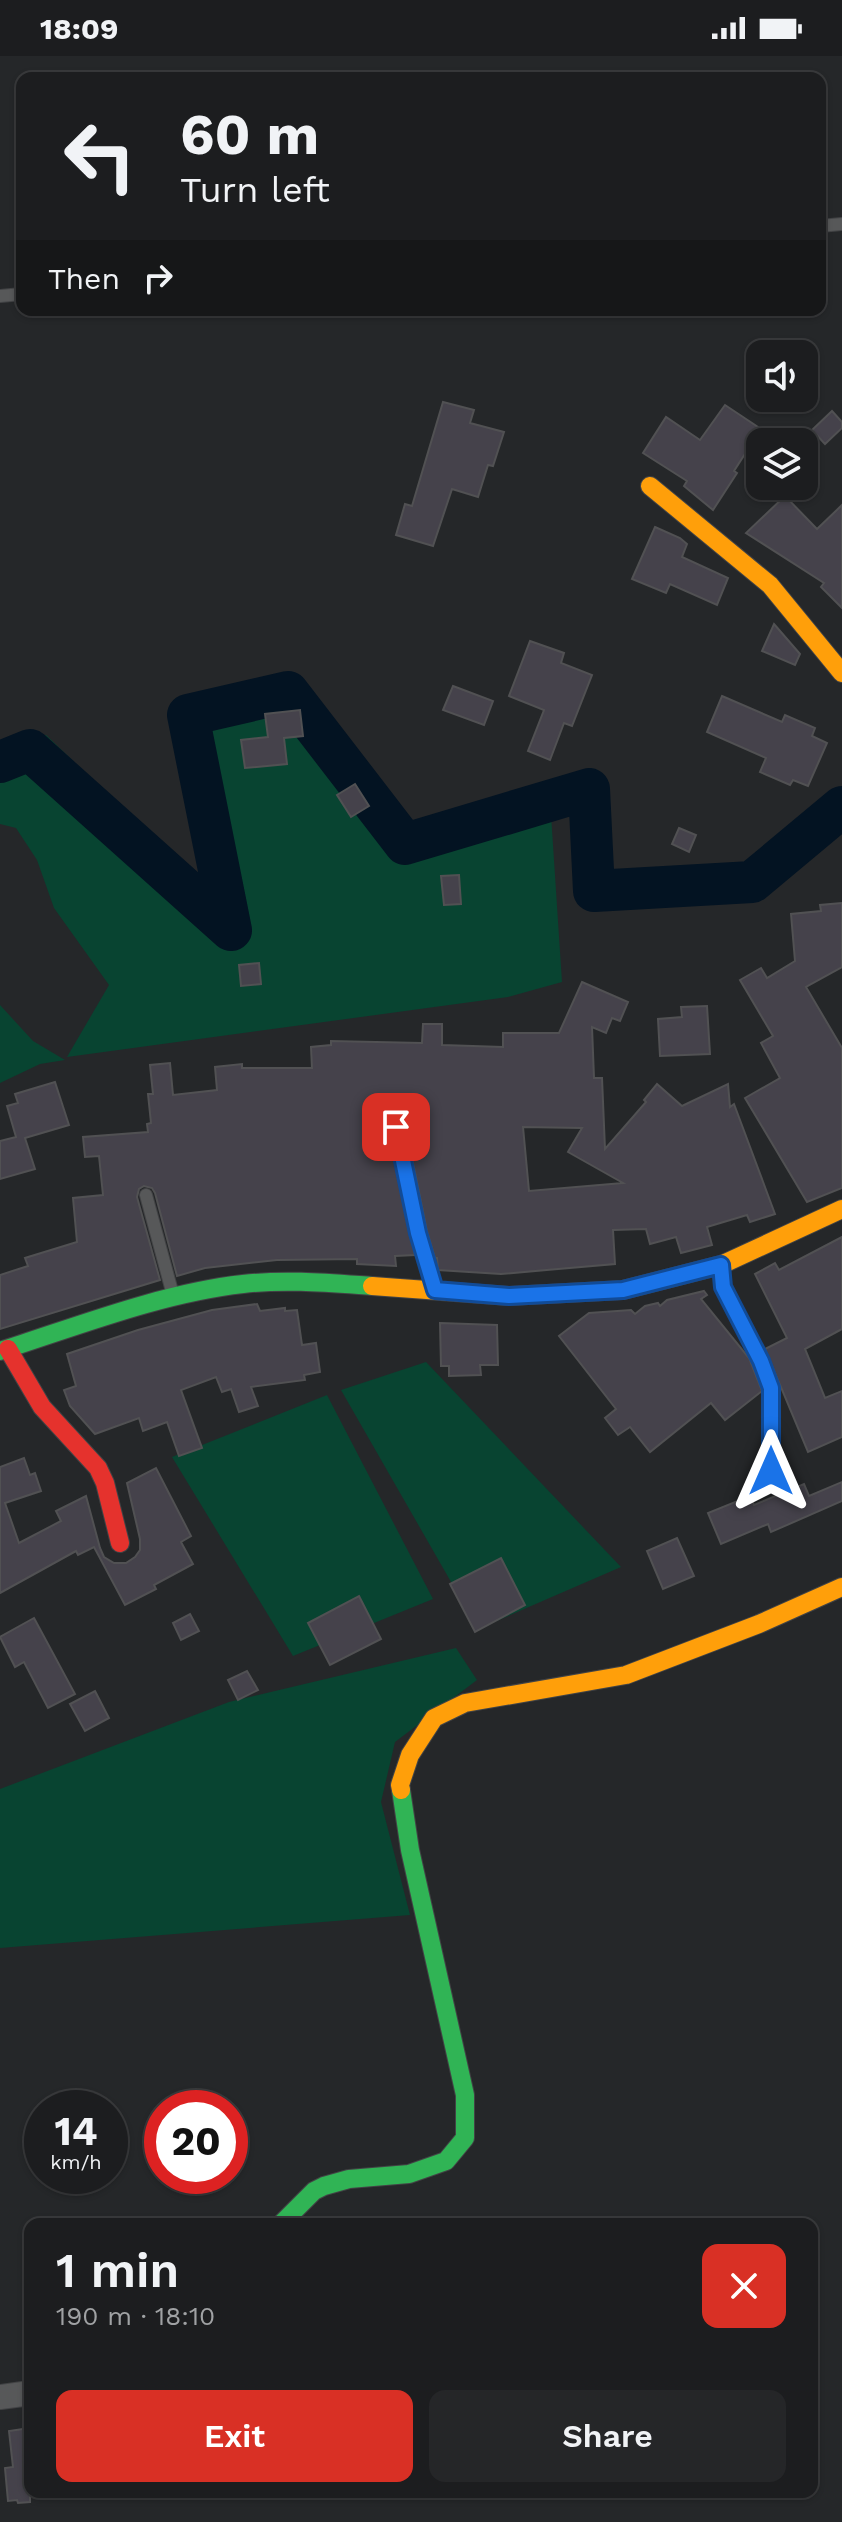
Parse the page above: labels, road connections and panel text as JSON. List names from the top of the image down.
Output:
{
  "page": {
    "status": "18:09",
    "turn": ["60 m", "Turn left"],
    "then": "Then",
    "speed": "14 km/h",
    "limit": "20",
    "heading": ["1 min", "190 m · 18:10"],
    "buttons": ["Exit", "Share"]
  }
}
